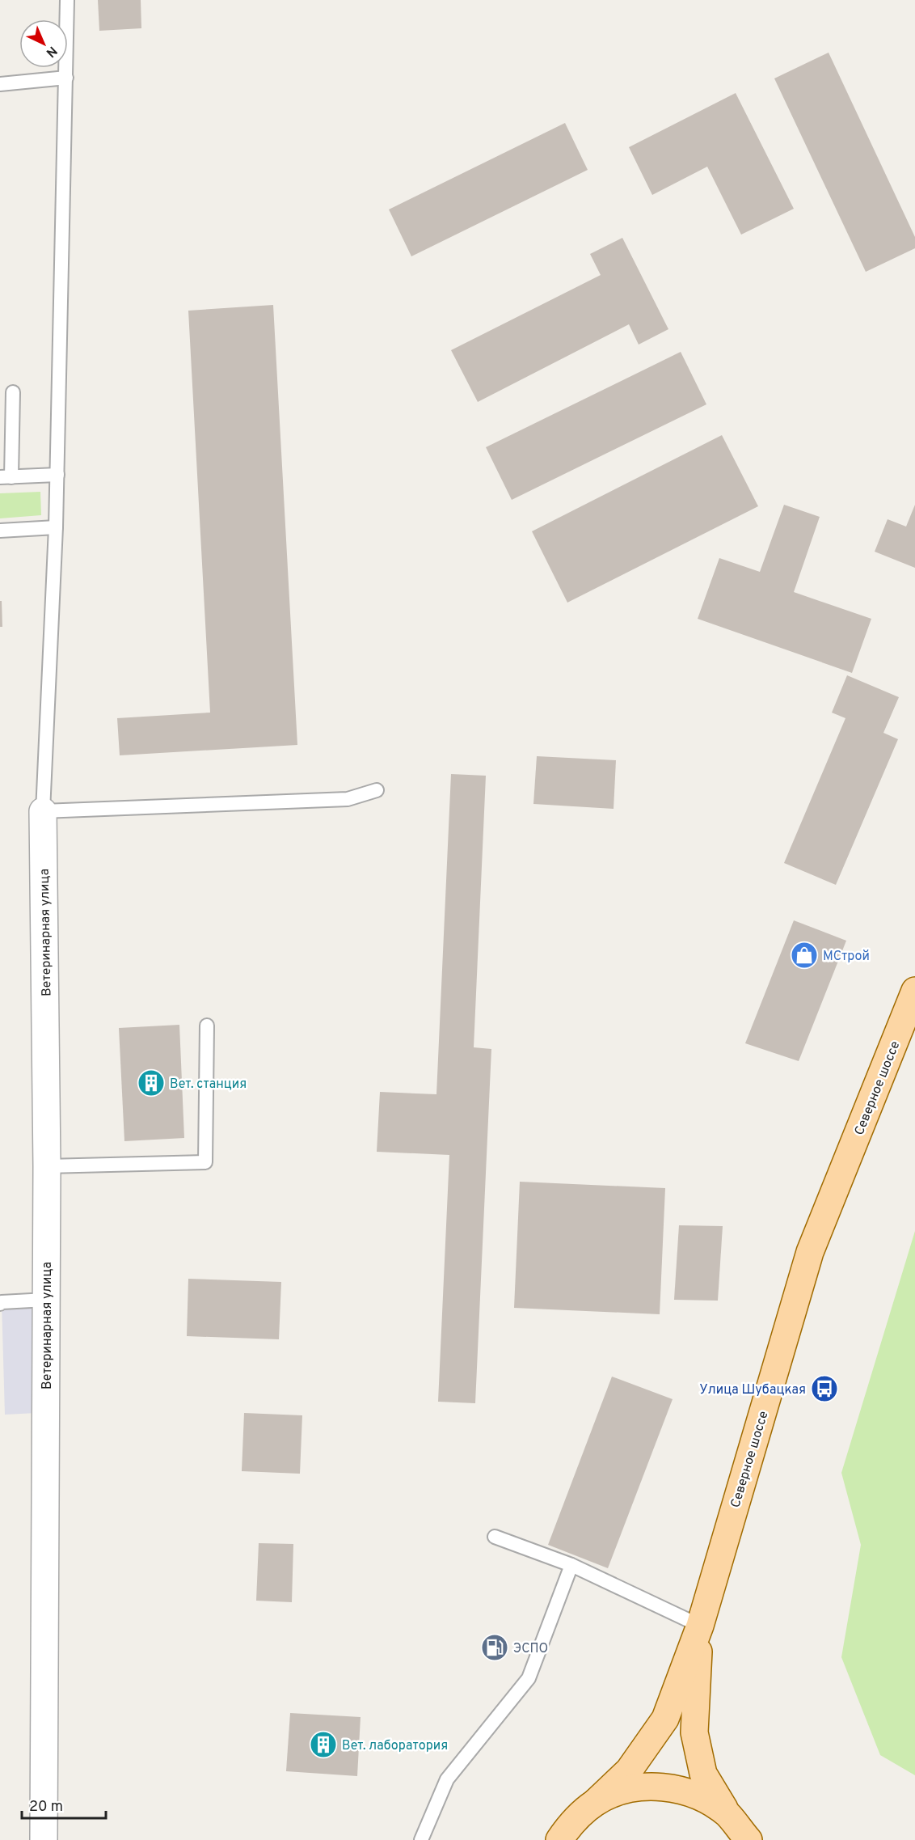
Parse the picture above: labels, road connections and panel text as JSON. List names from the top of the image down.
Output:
{
  "streets": {
    "main road": ["Северное шоссе"],
    "street": ["Ветеринарная улица"]
  },
  "places": {
    "shop": ["МСтрой"],
    "building": ["Вет. станция", "Вет. лаборатория"],
    "bus stop": ["Улица Шубацкая"],
    "fuel station": ["ЭСПО"]
  },
  "scale_bar": "20 m",
  "north": "bottom right"
}
